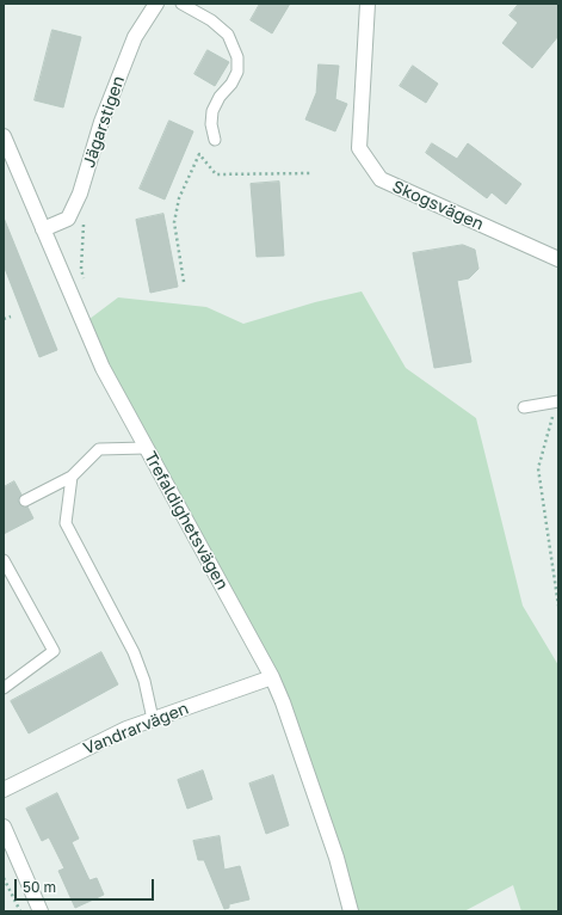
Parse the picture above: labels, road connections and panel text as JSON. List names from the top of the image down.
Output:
{
  "streets": {
    "street": [
      "Jägarstigen",
      "Skogsvägen",
      "Trefaldighetsvägen",
      "Vandrarvägen"
    ]
  },
  "crossings": [
    ["Jägarstigen", "Trefaldighetsvägen"],
    ["Trefaldighetsvägen", "Vandrarvägen"]
  ],
  "scale_bar": "50 m"
}
